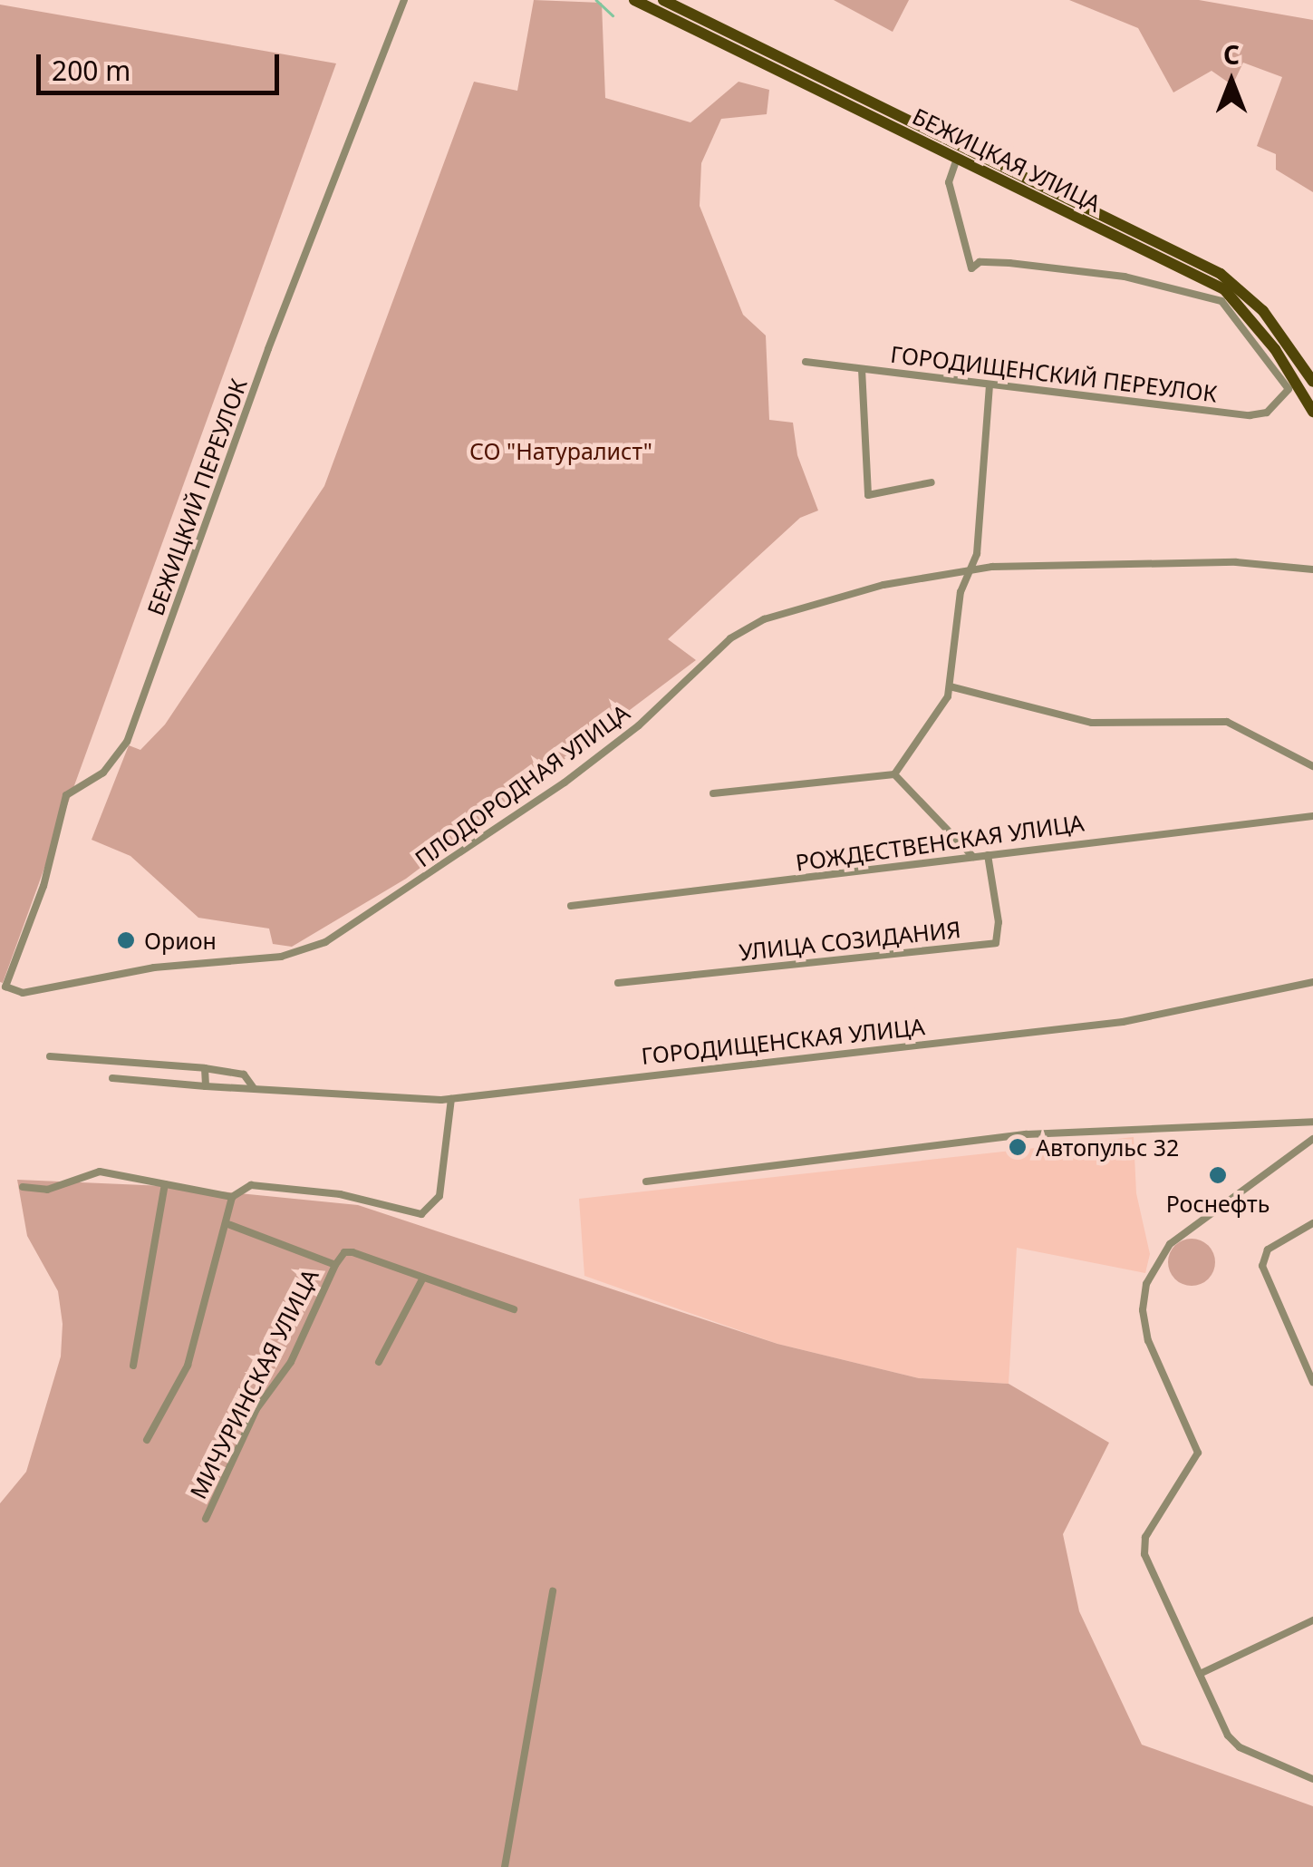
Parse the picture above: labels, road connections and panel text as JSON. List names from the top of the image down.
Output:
{
  "streets": {
    "main road": ["БЕЖИЦКАЯ УЛИЦА"],
    "street": [
      "ГОРОДИЩЕНСКИЙ ПЕРЕУЛОК",
      "БЕЖИЦКИЙ ПЕРЕУЛОК",
      "ПЛОДОРОДНАЯ УЛИЦА",
      "РОЖДЕСТВЕНСКАЯ УЛИЦА",
      "УЛИЦА СОЗИДАНИЯ",
      "ГОРОДИЩЕНСКАЯ УЛИЦА",
      "МИЧУРИНСКАЯ УЛИЦА"
    ]
  },
  "crossings": [
    ["БЕЖИЦКАЯ УЛИЦА", "ГОРОДИЩЕНСКИЙ ПЕРЕУЛОК"],
    ["БЕЖИЦКИЙ ПЕРЕУЛОК", "ПЛОДОРОДНАЯ УЛИЦА"],
    ["РОЖДЕСТВЕНСКАЯ УЛИЦА", "УЛИЦА СОЗИДАНИЯ"]
  ],
  "parks": ["СО \"Натуралист\""],
  "places": ["Орион", "Автопульс 32", "Роснефть"],
  "scale_bar": "200 m",
  "north": "top"
}
